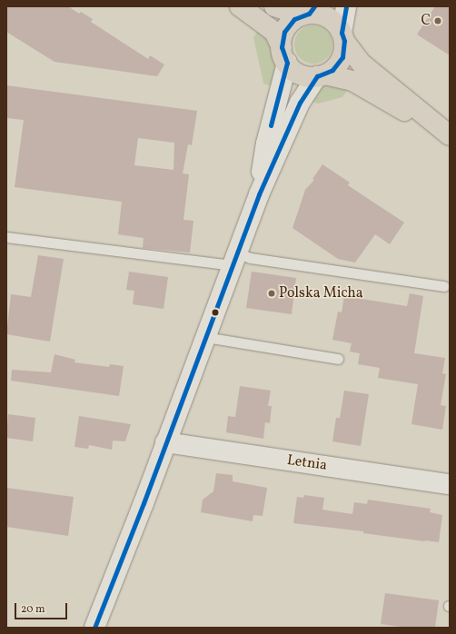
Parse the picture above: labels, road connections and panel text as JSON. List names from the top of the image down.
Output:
{
  "streets": {
    "street": ["Letnia"]
  },
  "places": ["C", "Polska Micha"],
  "scale_bar": "20 m"
}
